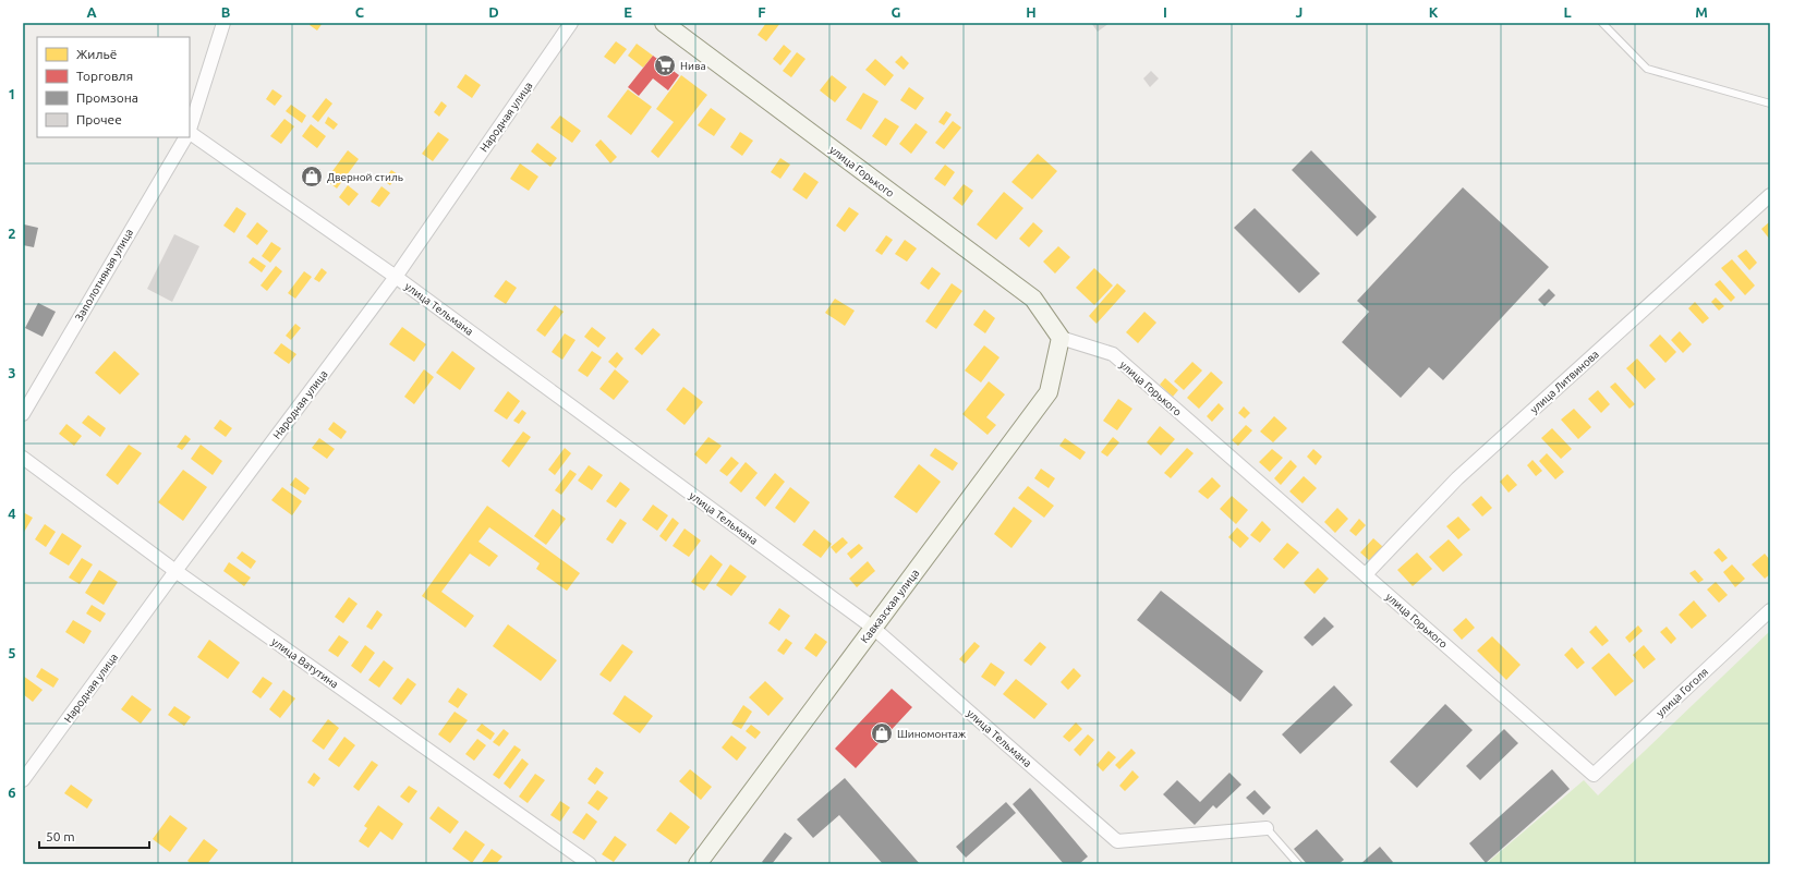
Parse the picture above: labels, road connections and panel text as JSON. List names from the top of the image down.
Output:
{
  "streets": {
    "main road": ["улица Горького", "Кавказская улица"],
    "street": [
      "Народная улица",
      "Заполотняная улица",
      "улица Тельмана",
      "улица Литвинова",
      "улица Ватутина",
      "улица Гоголя"
    ]
  },
  "crossings": [
    ["Народная улица", "улица Тельмана"],
    ["Народная улица", "улица Ватутина"],
    ["улица Горького", "улица Литвинова"],
    ["улица Горького", "Кавказская улица"],
    ["улица Горького", "улица Гоголя"],
    ["улица Тельмана", "Кавказская улица"]
  ],
  "places": {
    "supermarket": ["Нива"],
    "shop": ["Дверной стиль", "Шиномонтаж"]
  },
  "legend": [
    "Жильё",
    "Торговля",
    "Промзона",
    "Прочее"
  ],
  "scale_bar": "50 m",
  "grid": {
    "columns": [
      "A",
      "B",
      "C",
      "D",
      "E",
      "F",
      "G",
      "H",
      "I",
      "J",
      "K",
      "L",
      "M"
    ],
    "rows": [
      "1",
      "2",
      "3",
      "4",
      "5",
      "6"
    ]
  }
}
